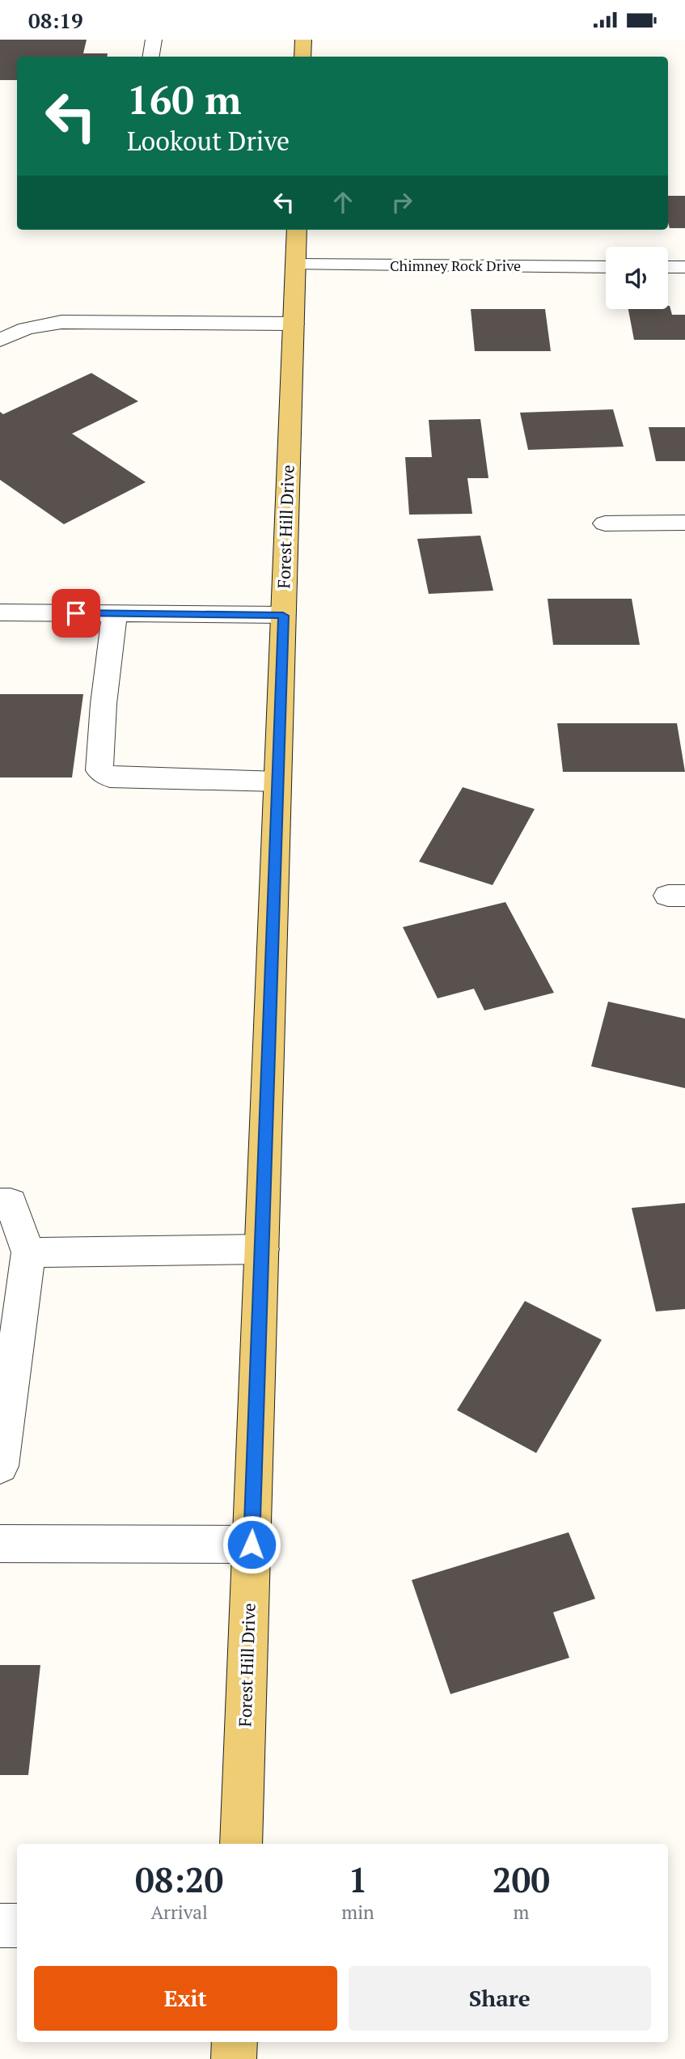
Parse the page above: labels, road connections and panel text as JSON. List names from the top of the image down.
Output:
{
  "streets": {
    "main road": ["Forest Hill Drive"],
    "street": ["Chimney Rock Drive"]
  },
  "crossings": [
    ["Chimney Rock Drive", "Forest Hill Drive"]
  ],
  "page": {
    "status": "08:19",
    "turn": ["160 m", "Lookout Drive"],
    "eta": [
      "08:20",
      "Arrival",
      "1",
      "min",
      "200",
      "m"
    ],
    "buttons": ["Exit", "Share"]
  }
}
